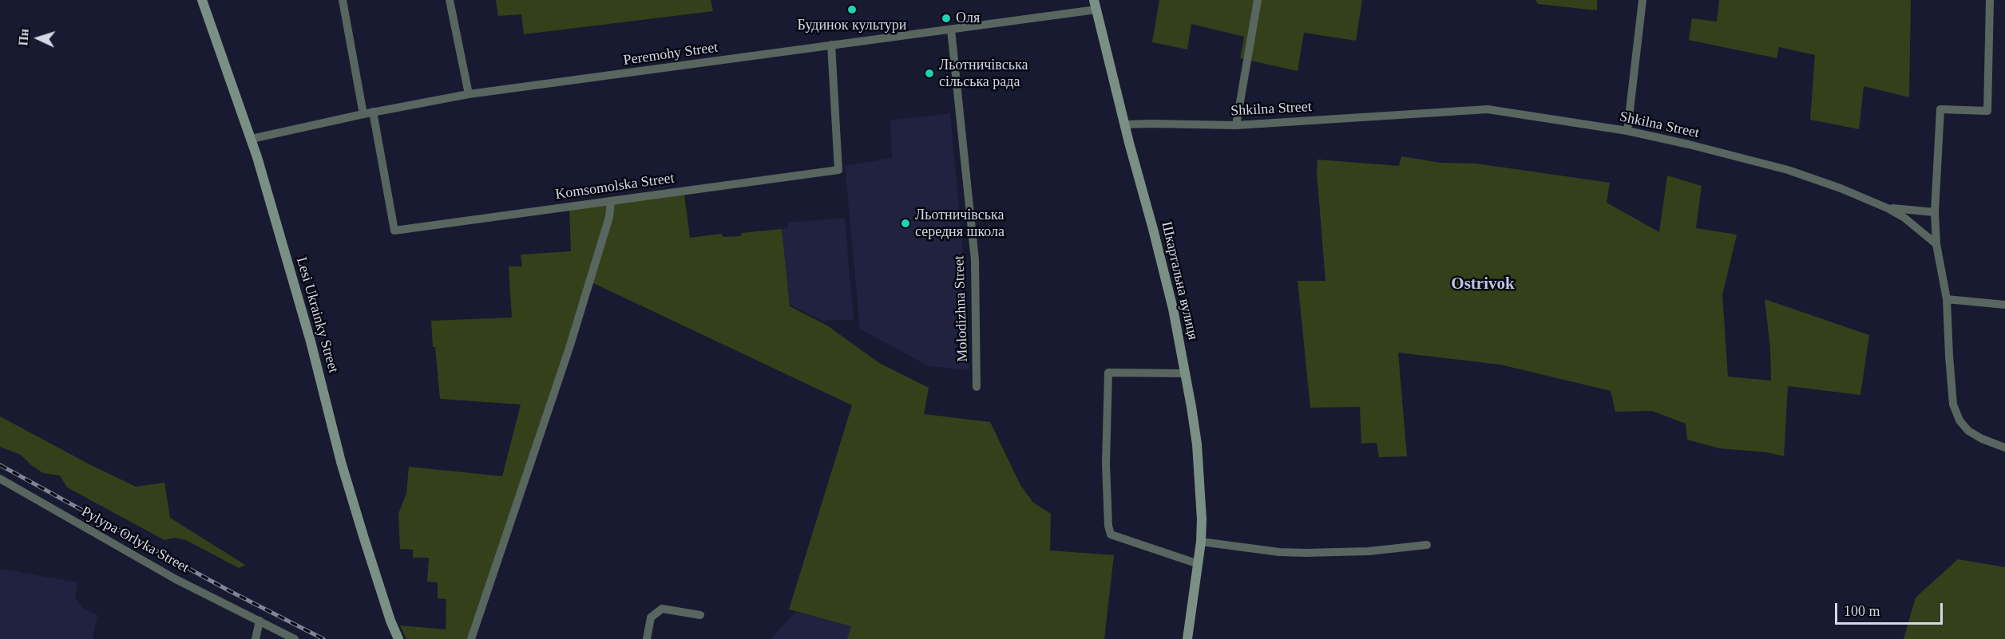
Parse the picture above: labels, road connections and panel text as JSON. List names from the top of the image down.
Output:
{
  "streets": {
    "street": [
      "Peremohy Street",
      "Shkilna Street",
      "Komsomolska Street",
      "Шкартальна вулиця",
      "Molodizhna Street",
      "Lesi Ukrainky Street",
      "Pylypa Orlyka Street"
    ]
  },
  "crossings": [
    ["Peremohy Street", "Komsomolska Street"],
    ["Peremohy Street", "Шкартальна вулиця"],
    ["Peremohy Street", "Molodizhna Street"],
    ["Peremohy Street", "Lesi Ukrainky Street"],
    ["Shkilna Street", "Шкартальна вулиця"]
  ],
  "districts": ["Ostrivok"],
  "places": [
    "Будинок культури",
    "Оля",
    "Льотничівська сільська рада",
    "Льотничівська середня школа"
  ],
  "scale_bar": "100 m",
  "north": "left"
}
